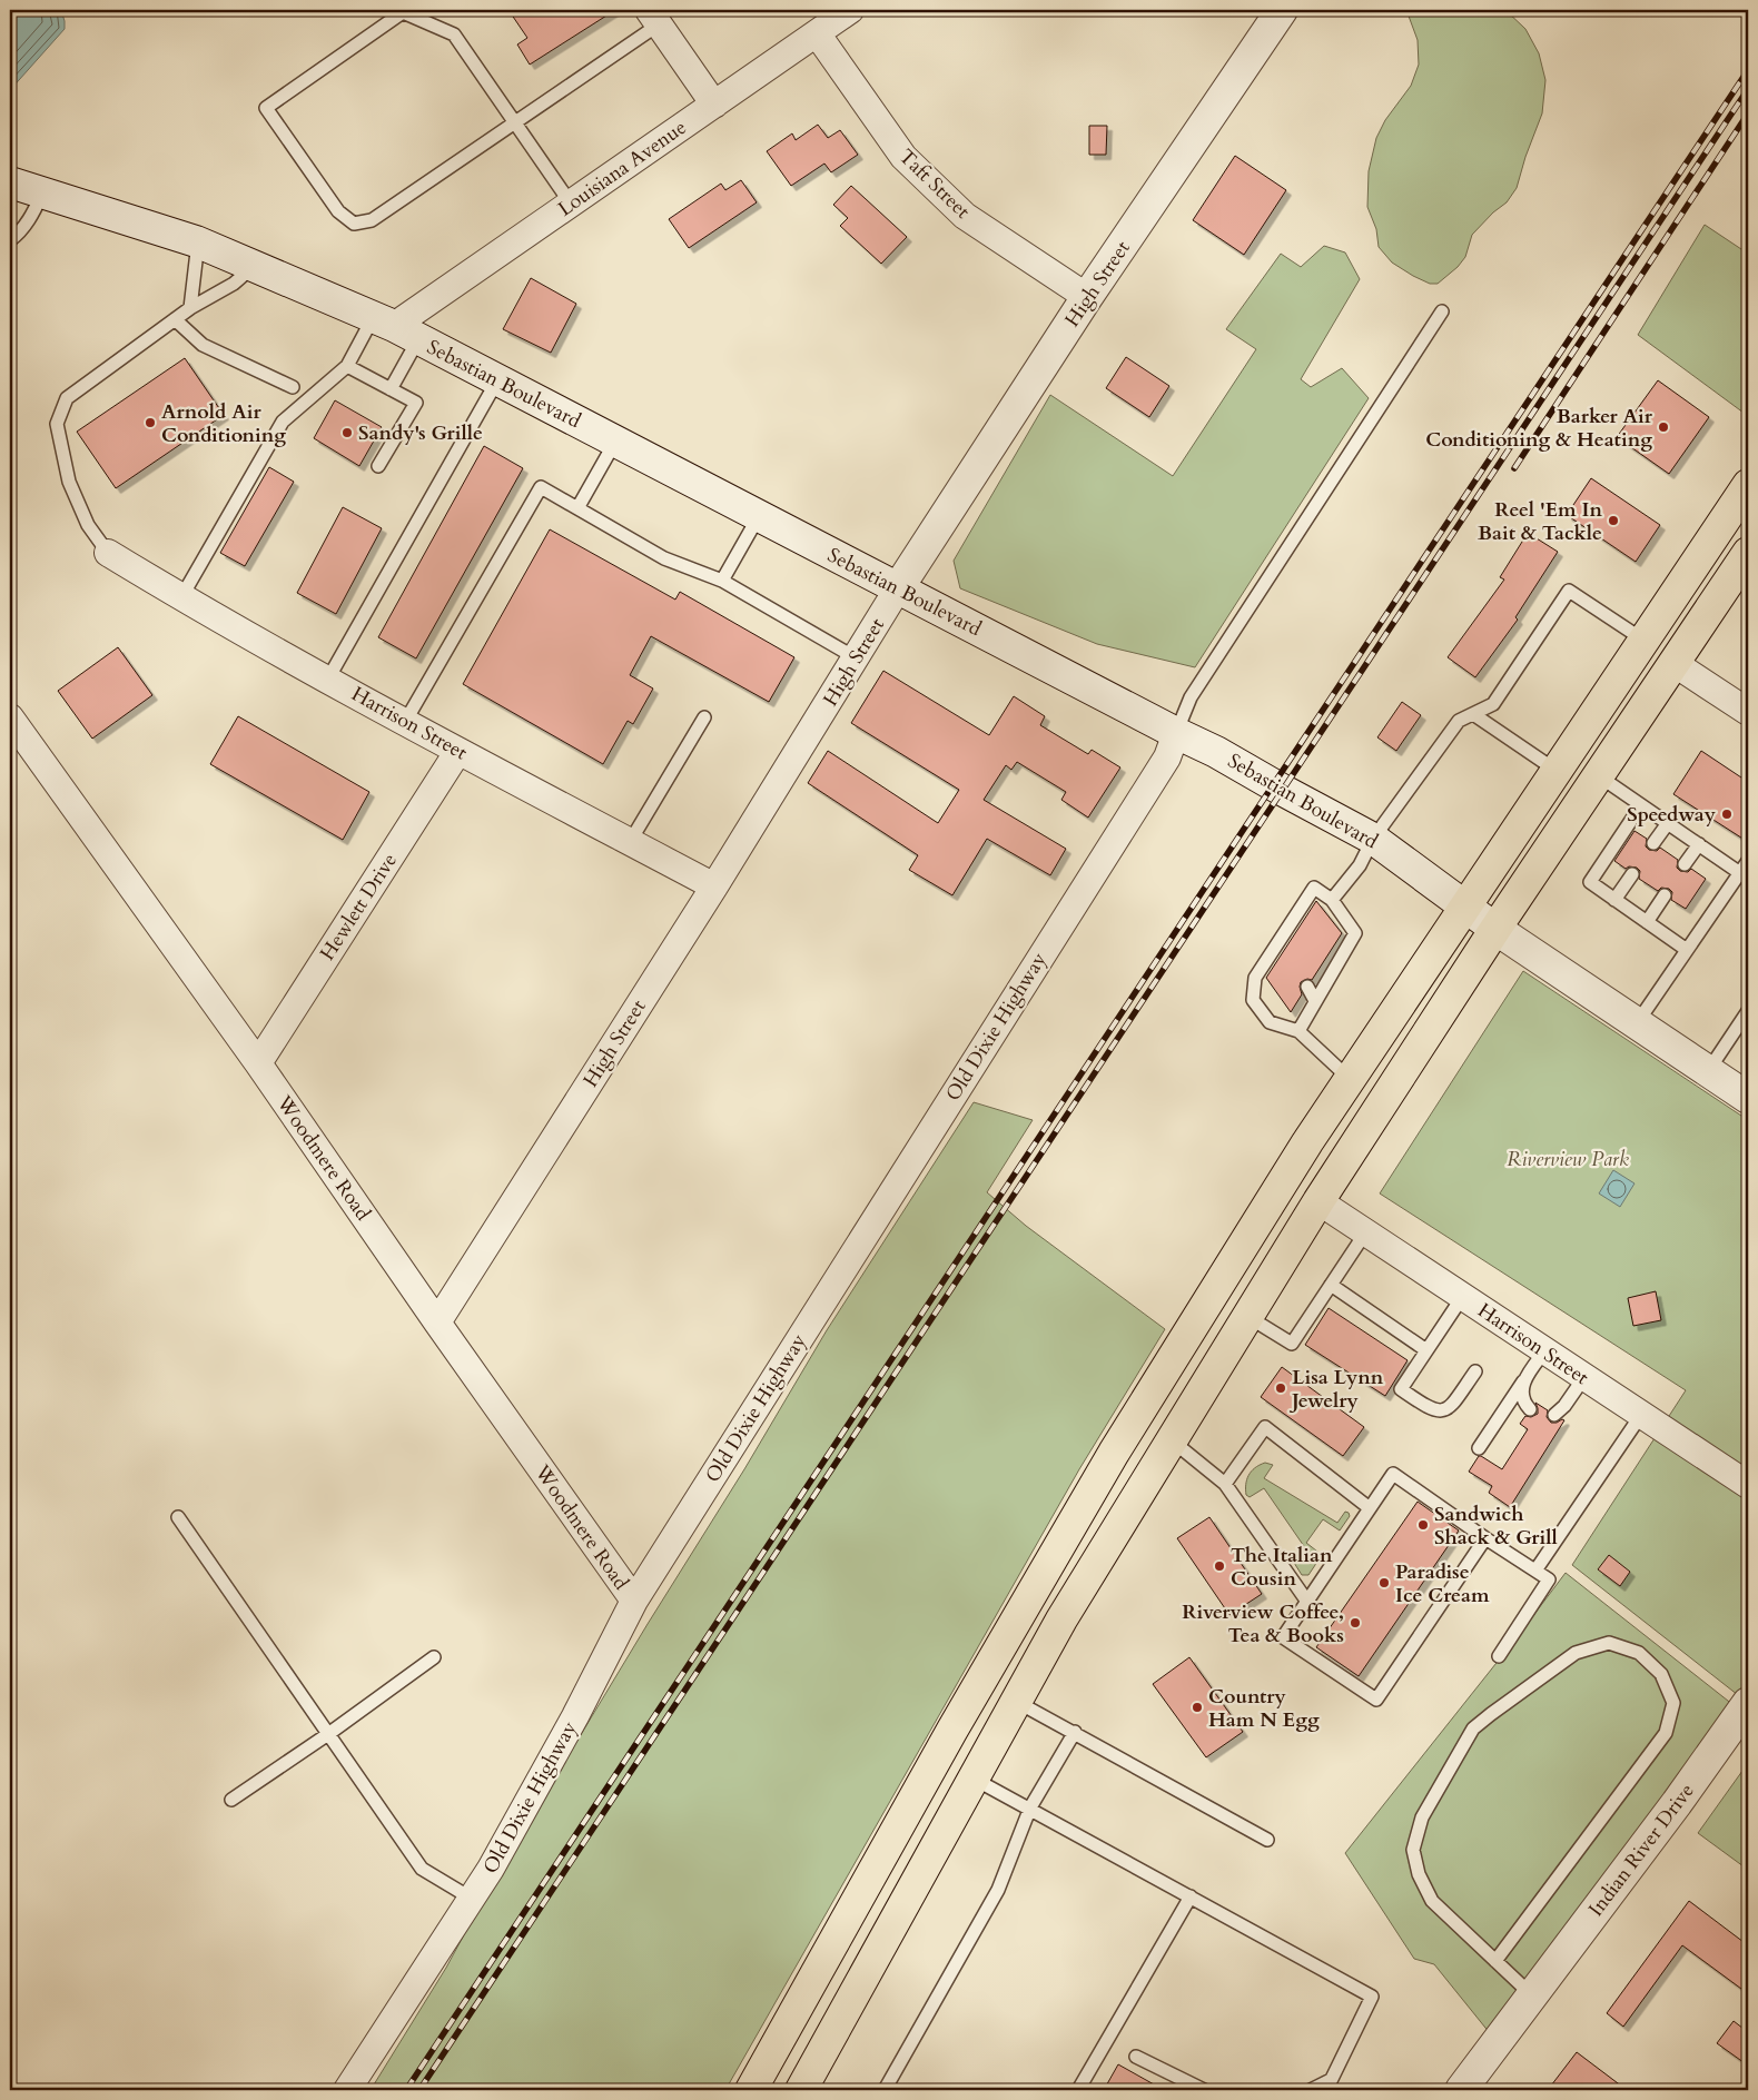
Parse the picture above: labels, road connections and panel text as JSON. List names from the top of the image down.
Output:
{
  "streets": {
    "main road": ["High Street", "Sebastian Boulevard", "Indian River Drive"],
    "street": [
      "Louisiana Avenue",
      "Taft Street",
      "Harrison Street",
      "Hewlett Drive",
      "Old Dixie Highway",
      "Woodmere Road"
    ]
  },
  "crossings": [
    ["Louisiana Avenue", "Taft Street"],
    ["Louisiana Avenue", "Sebastian Boulevard"],
    ["Taft Street", "High Street"],
    ["High Street", "Sebastian Boulevard"],
    ["High Street", "Harrison Street"],
    ["High Street", "Woodmere Road"],
    ["Sebastian Boulevard", "Old Dixie Highway"],
    ["Harrison Street", "Hewlett Drive"],
    ["Hewlett Drive", "Woodmere Road"],
    ["Old Dixie Highway", "Woodmere Road"]
  ],
  "parks": ["Riverview Park"],
  "places": [
    "Arnold Air Conditioning",
    "Barker Air Conditioning & Heating",
    "Sandy's Grille",
    "Reel 'Em In Bait & Tackle",
    "Speedway",
    "Lisa Lynn Jewelry",
    "Sandwich Shack & Grill",
    "The Italian Cousin",
    "Paradise Ice Cream",
    "Riverview Coffee, Tea & Books",
    "Country Ham N Egg"
  ]
}
